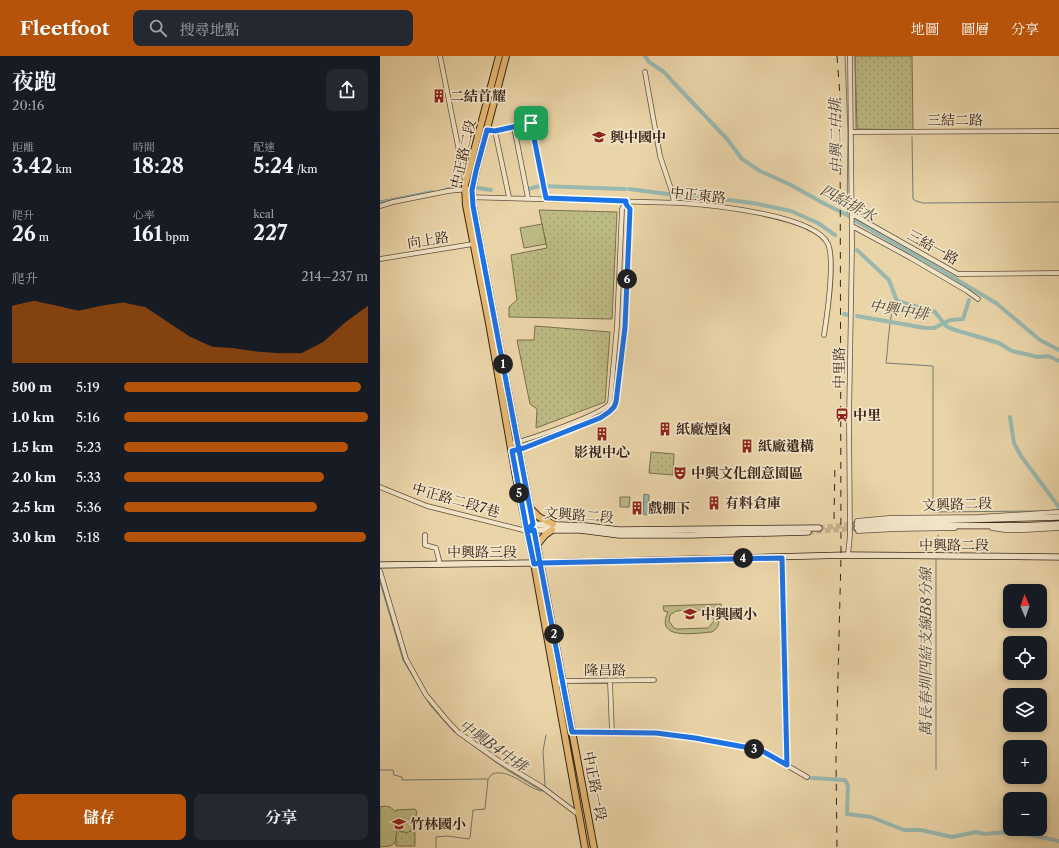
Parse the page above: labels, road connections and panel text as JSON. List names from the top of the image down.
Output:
{
  "streets": {
    "main road": ["中正路二段", "中正路一段"],
    "street": [
      "三結二路",
      "中正東路",
      "向上路",
      "三結一路",
      "中里路",
      "中正路二段7巷",
      "文興路二段",
      "中興路二段",
      "中興路三段",
      "隆昌路"
    ]
  },
  "crossings": [
    ["中正路二段", "中正東路"],
    ["中正路二段", "向上路"],
    ["中正路二段", "中正路二段7巷"],
    ["中正路二段", "文興路二段"],
    ["中正路二段", "中興路三段"],
    ["中正路二段", "中正路一段"],
    ["三結一路", "中里路"],
    ["中里路", "中興路二段"],
    ["中里路", "中興路三段"],
    ["中正路二段7巷", "文興路二段"],
    ["中興路二段", "中興路三段"],
    ["中興路三段", "中正路一段"],
    ["隆昌路", "中正路一段"]
  ],
  "water": [
    "中興二中排",
    "四結排水",
    "中興中排",
    "萬長春圳四結支線B8分線",
    "中興B4中排"
  ],
  "places": {
    "building": [
      "二結首耀",
      "紙廠煙囪",
      "影視中心",
      "紙廠遺構",
      "有料倉庫",
      "戲棚下"
    ],
    "school or university": ["興中國中", "中興國小", "竹林國小"],
    "station": ["中里"],
    "theatre": ["中興文化創意園區"]
  },
  "north": "top",
  "page": {
    "header": "Fleetfoot",
    "search": "搜尋地點",
    "nav": ["地圖", "圖層", "分享"],
    "heading": ["夜跑", "20:16"],
    "stats": [
      ["距離", "3.42 km"],
      ["時間", "18:28"],
      ["配速", "5:24 /km"],
      ["爬升", "26 m"],
      ["心率", "161 bpm"],
      ["kcal", "227"]
    ],
    "chart": ["爬升", "214–237 m"],
    "pins": [
      "6",
      "1",
      "5",
      "4",
      "2",
      "3"
    ],
    "list": [
      {
        "name": "500 m",
        "note": "5:19"
      },
      {
        "name": "1.0 km",
        "note": "5:16"
      },
      {
        "name": "1.5 km",
        "note": "5:23"
      },
      {
        "name": "2.0 km",
        "note": "5:33"
      },
      {
        "name": "2.5 km",
        "note": "5:36"
      },
      {
        "name": "3.0 km",
        "note": "5:18"
      }
    ],
    "map_buttons": ["+", "−"],
    "buttons": ["儲存", "分享"]
  }
}
